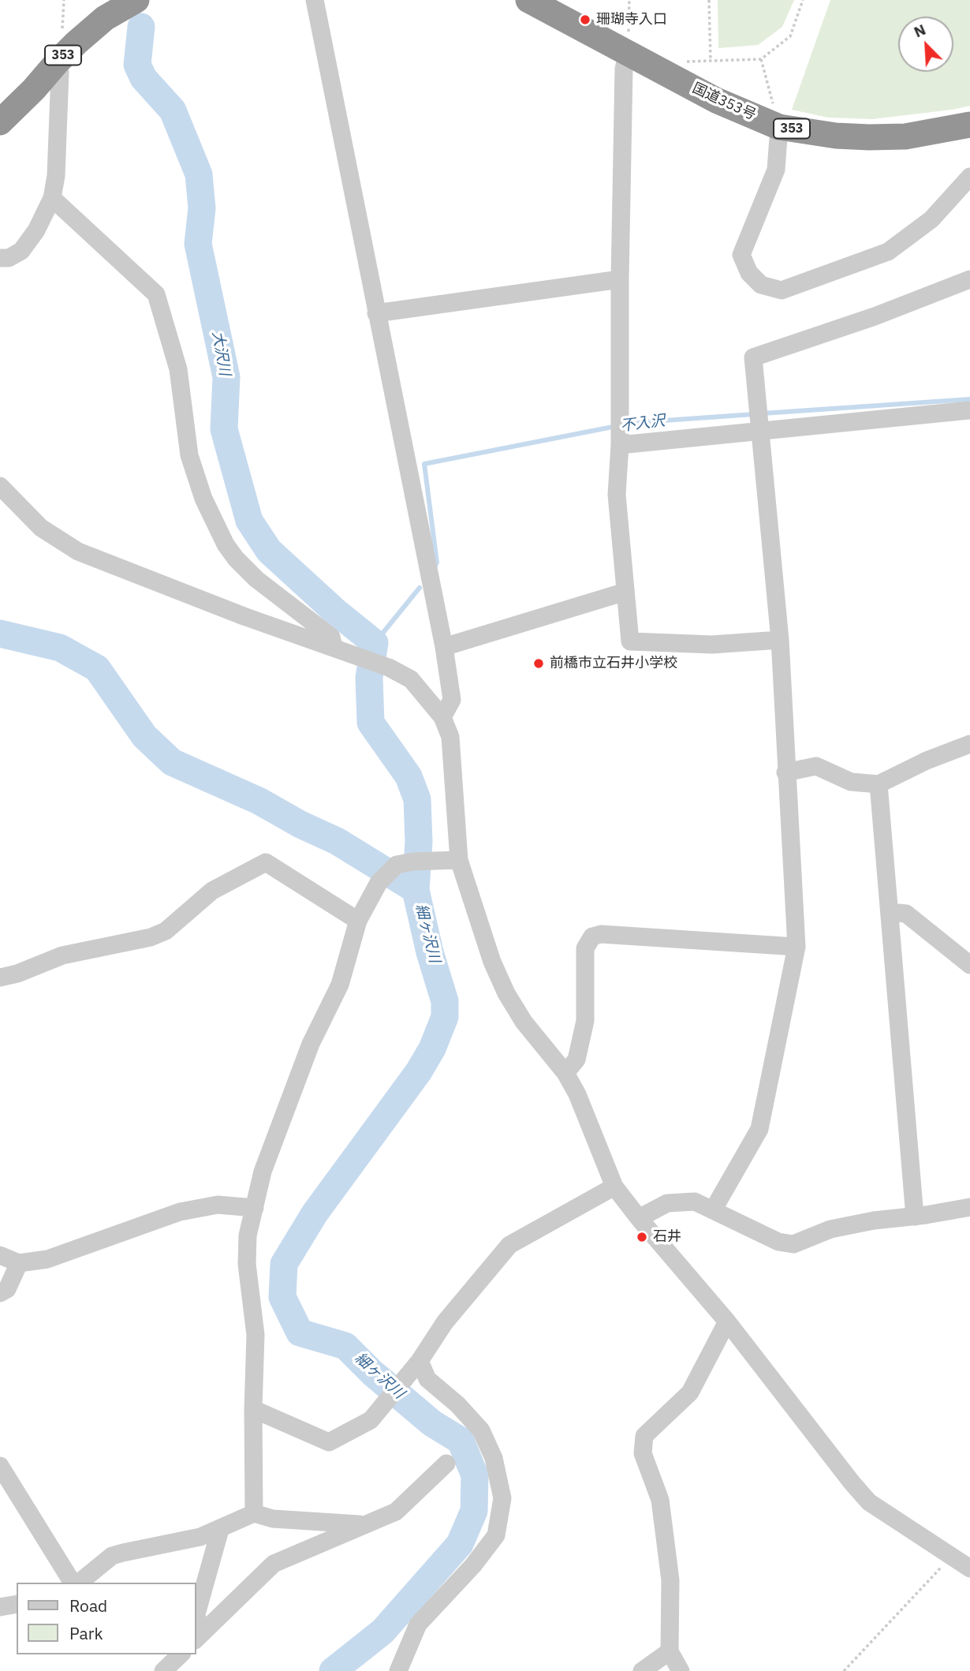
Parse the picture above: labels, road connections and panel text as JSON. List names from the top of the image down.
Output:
{
  "streets": {
    "highway": ["353", "国道353号"]
  },
  "water": ["大沢川", "不入沢", "細ヶ沢川"],
  "places": ["珊瑚寺入口", "前橋市立石井小学校", "石井"],
  "legend": ["Road", "Park"],
  "north": "top left"
}
